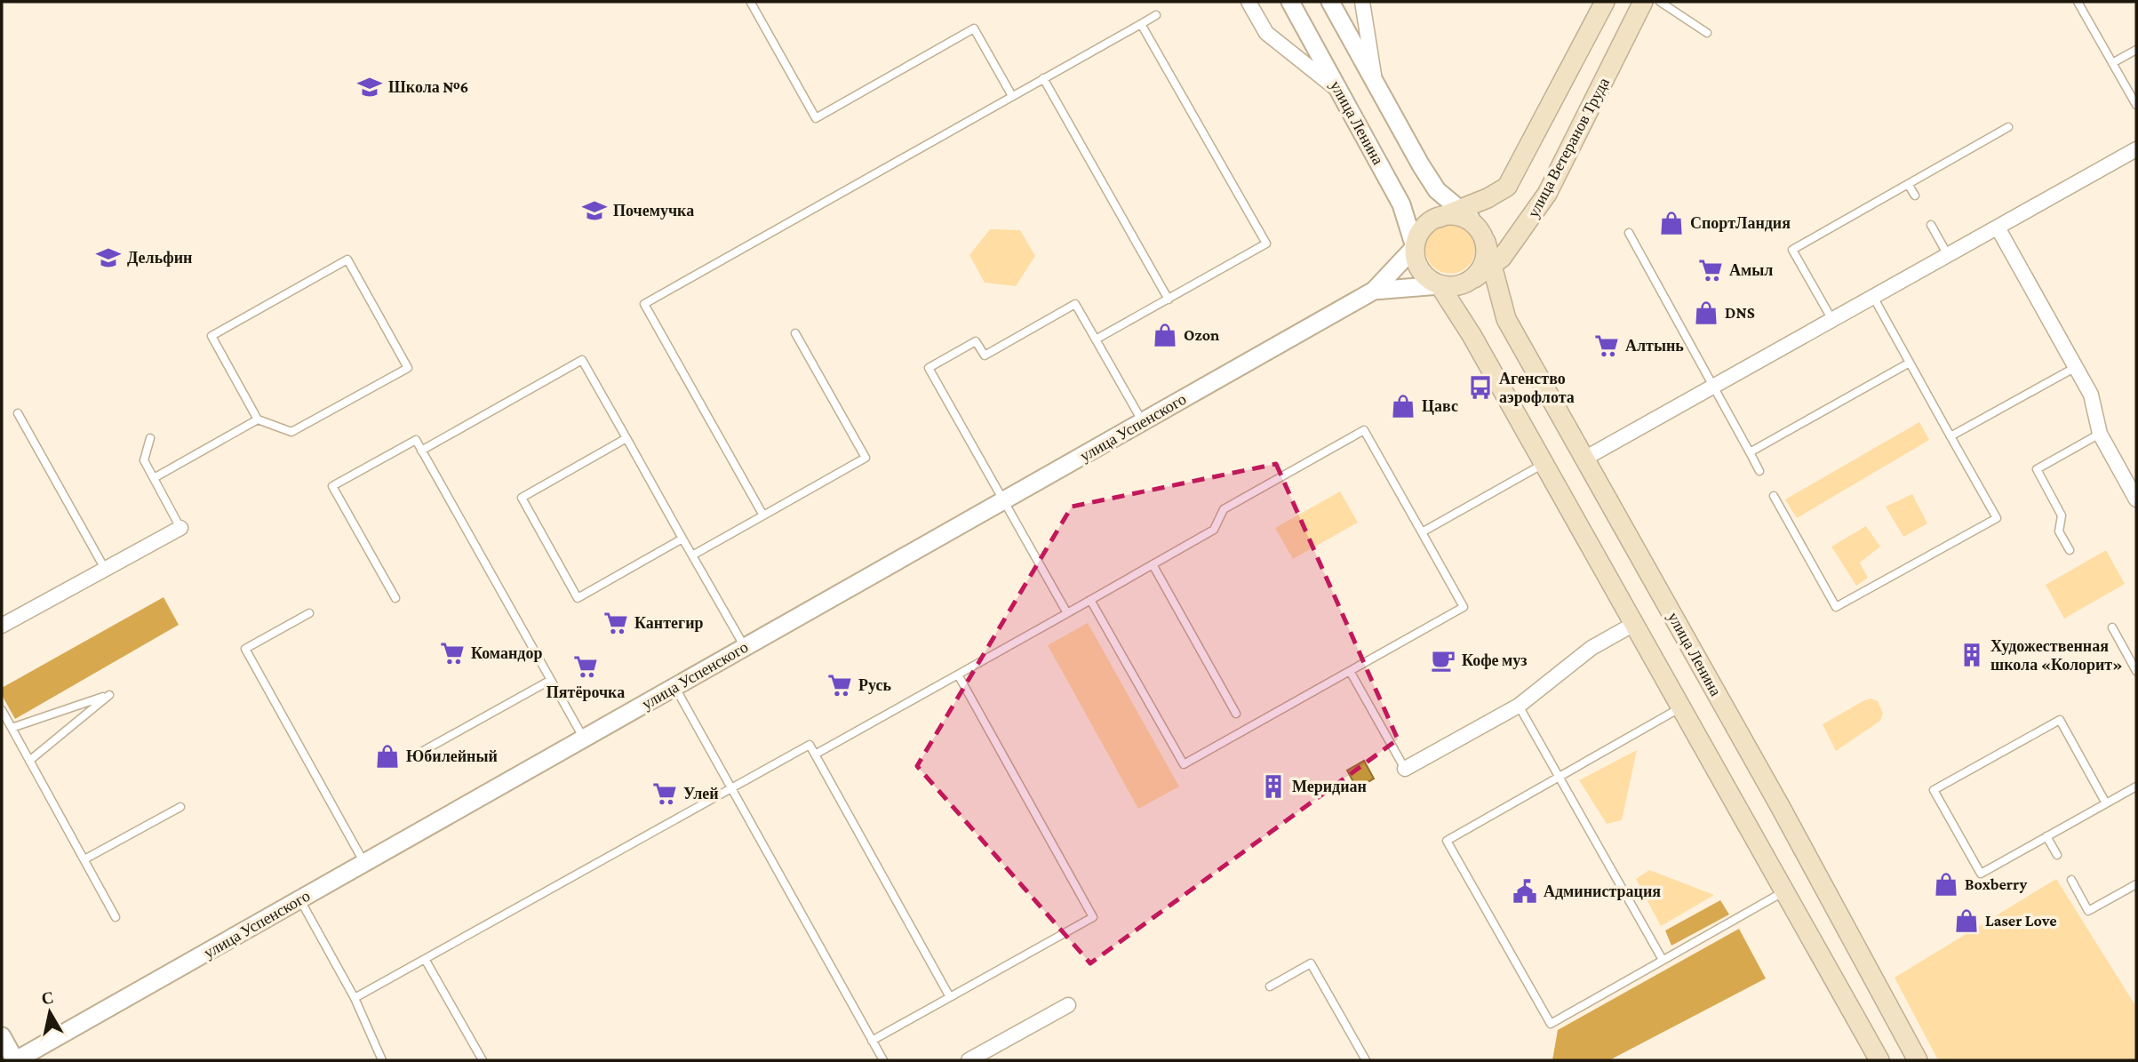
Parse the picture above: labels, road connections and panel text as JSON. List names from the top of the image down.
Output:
{
  "streets": {
    "main road": ["улица Ленина", "улица Ветеранов Труда"],
    "street": ["улица Успенского"]
  },
  "crossings": [
    ["улица Ленина", "улица Ветеранов Труда"]
  ],
  "places": {
    "school or university": ["Школа №6", "Почемучка", "Дельфин"],
    "shop": [
      "СпортЛандия",
      "DNS",
      "Ozon",
      "Цавс",
      "Юбилейный",
      "Boxberry",
      "Laser Love"
    ],
    "supermarket": [
      "Амыл",
      "Алтынь",
      "Кантегир",
      "Командор",
      "Пятёрочка",
      "Русь",
      "Улей"
    ],
    "bus stop": ["Агенство аэрофлота"],
    "building": ["Художественная школа «Колорит»", "Меридиан"],
    "cafe": ["Кофе муз"],
    "public building": ["Администрация"]
  },
  "north": "top"
}
